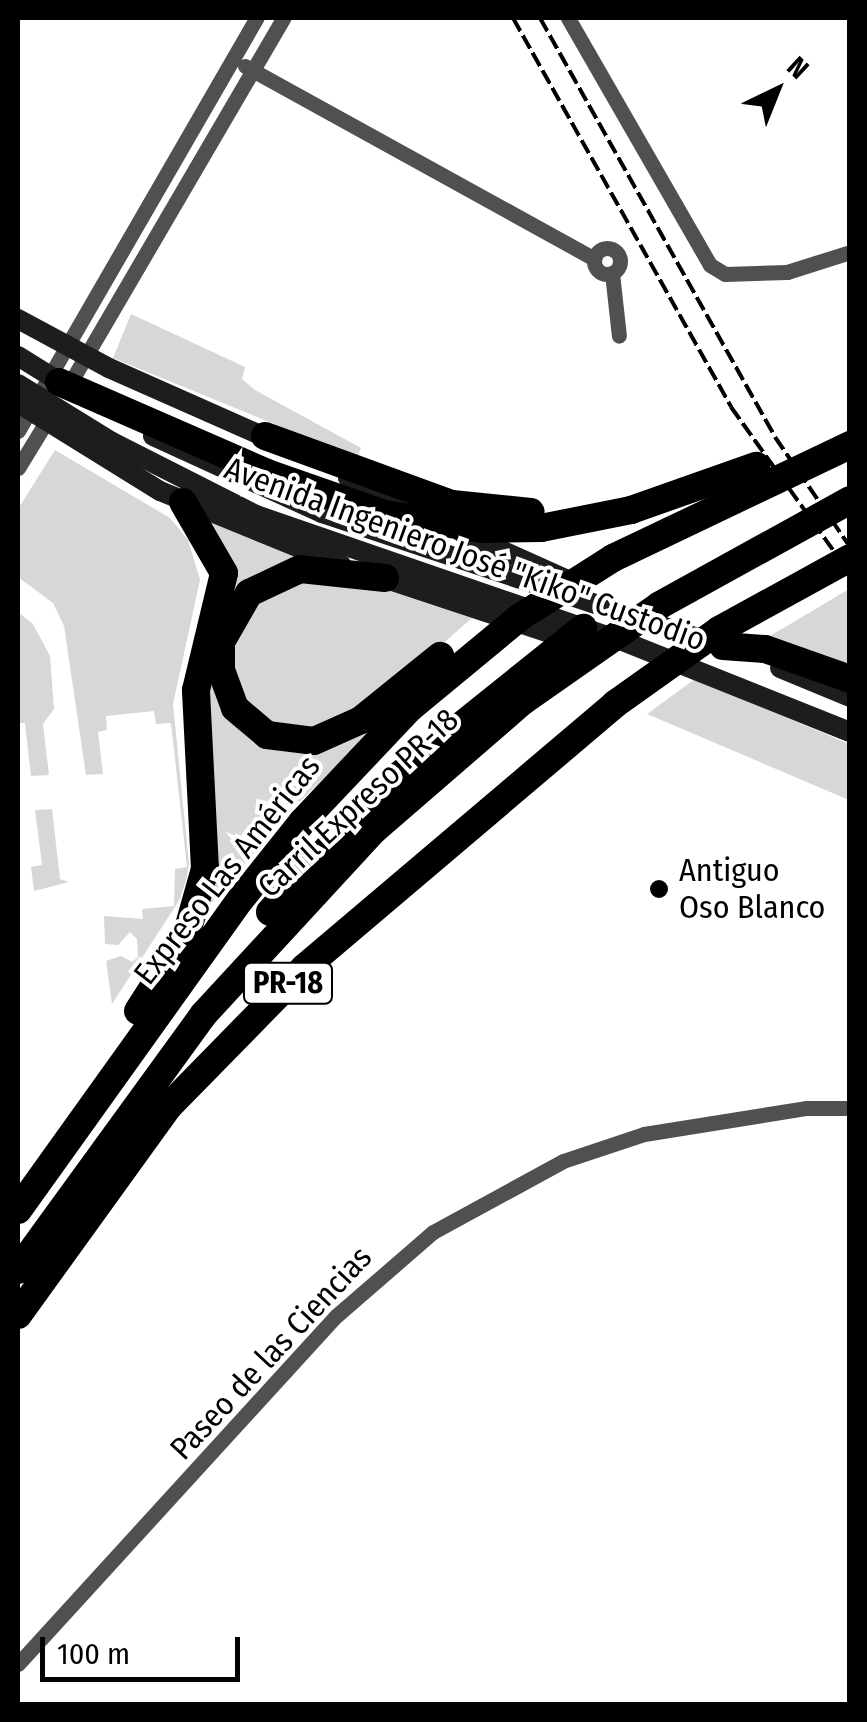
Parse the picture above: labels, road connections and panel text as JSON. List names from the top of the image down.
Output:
{
  "streets": {
    "highway": ["Carril Expreso PR-18", "Expreso Las Américas", "PR-18"],
    "main road": ["Avenida Ingeniero José \"Kiko\" Custodio"],
    "street": ["Paseo de las Ciencias"]
  },
  "places": ["Antiguo Oso Blanco"],
  "scale_bar": "100 m",
  "north": "top right"
}
